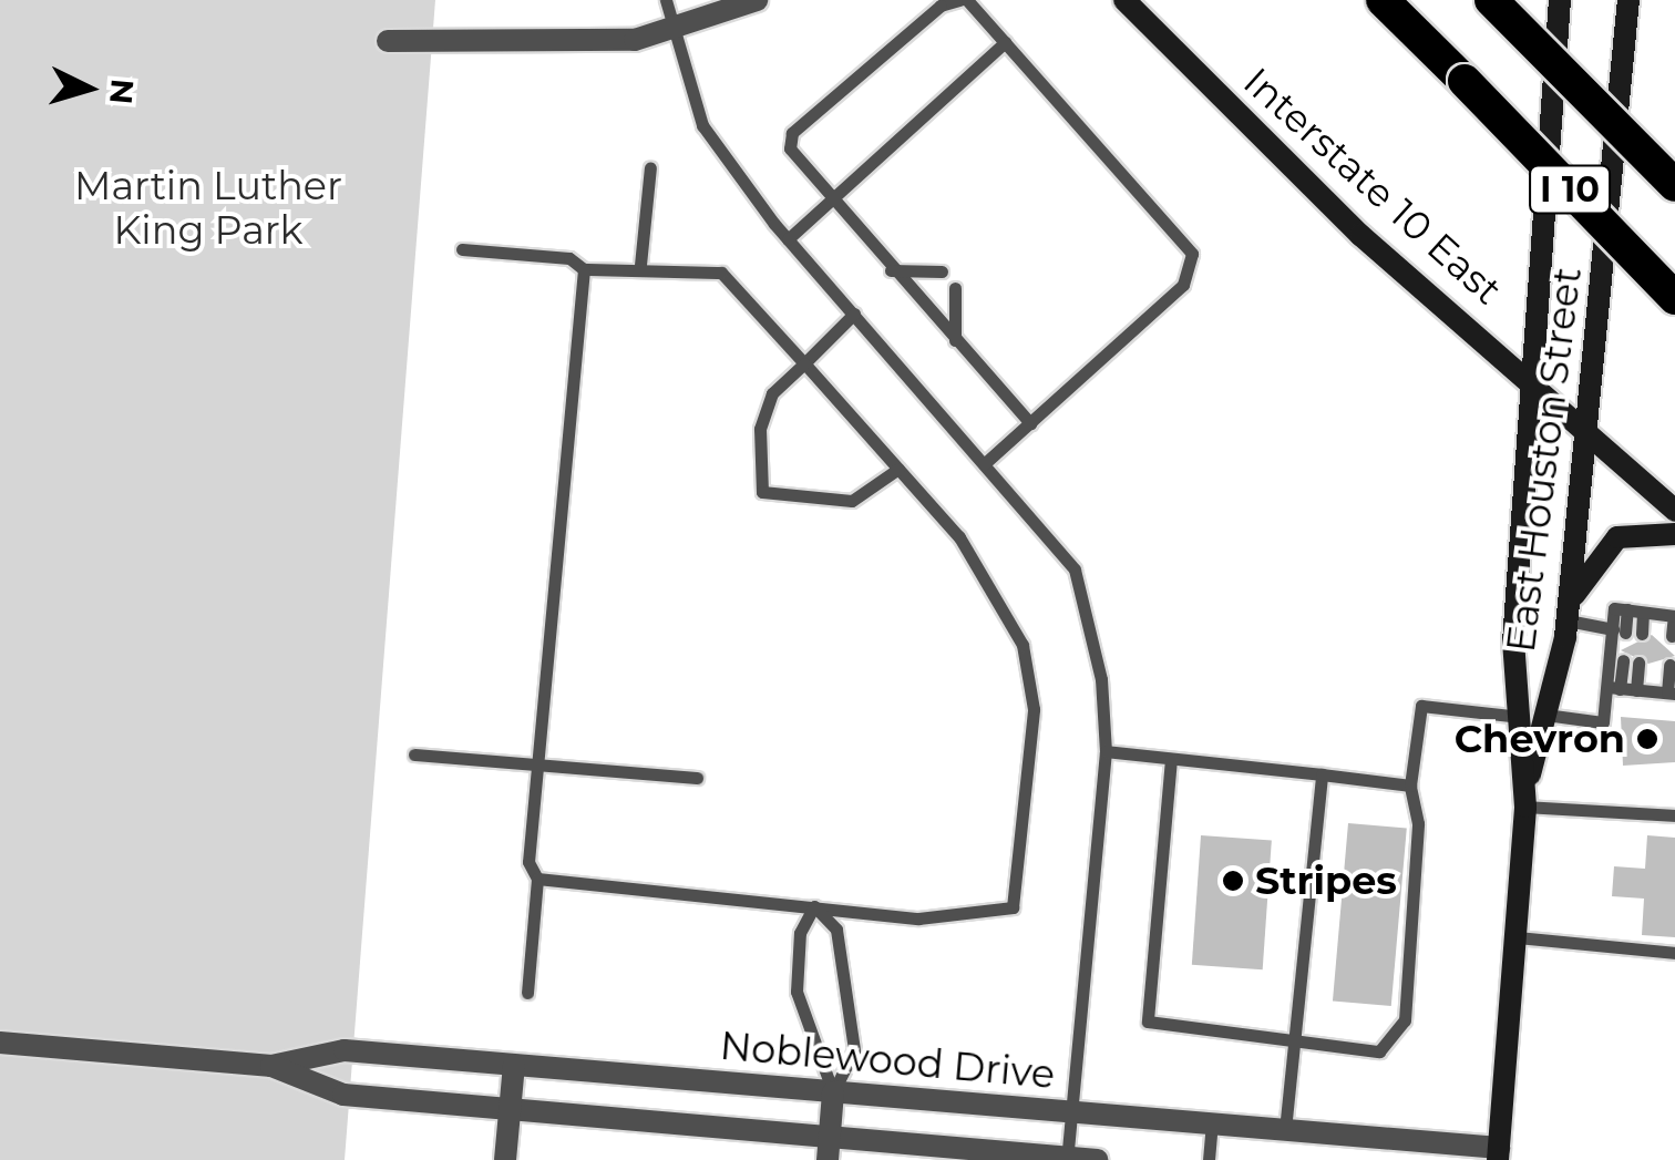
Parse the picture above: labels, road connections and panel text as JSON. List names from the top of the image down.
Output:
{
  "streets": {
    "highway": ["I 10"],
    "main road": ["Interstate 10 East", "East Houston Street"],
    "street": ["Noblewood Drive"]
  },
  "crossings": [
    ["Interstate 10 East", "East Houston Street"],
    ["East Houston Street", "Noblewood Drive"]
  ],
  "parks": ["Martin Luther King Park"],
  "places": ["Chevron", "Stripes"],
  "north": "right"
}
